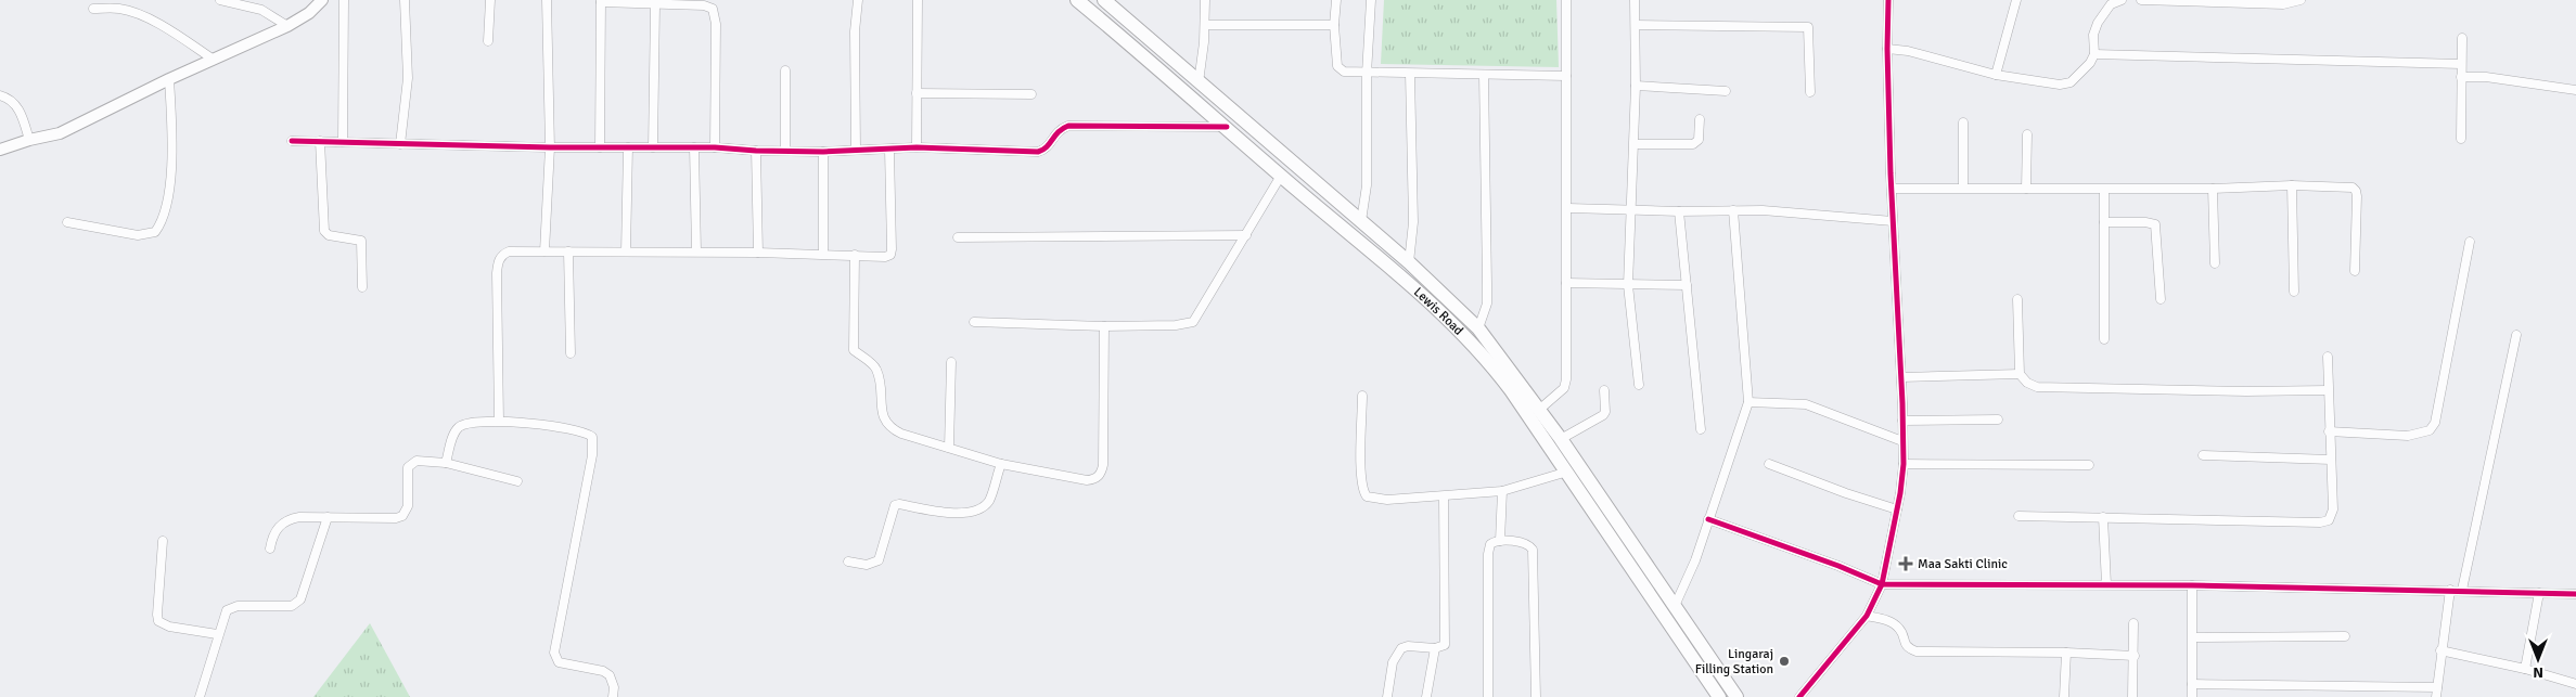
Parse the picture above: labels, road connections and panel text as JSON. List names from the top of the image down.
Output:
{
  "streets": {
    "main road": ["Lewis Road"]
  },
  "places": {
    "health": ["Maa Sakti Clinic"],
    "other": ["Lingaraj Filling Station"]
  },
  "north": "bottom"
}
